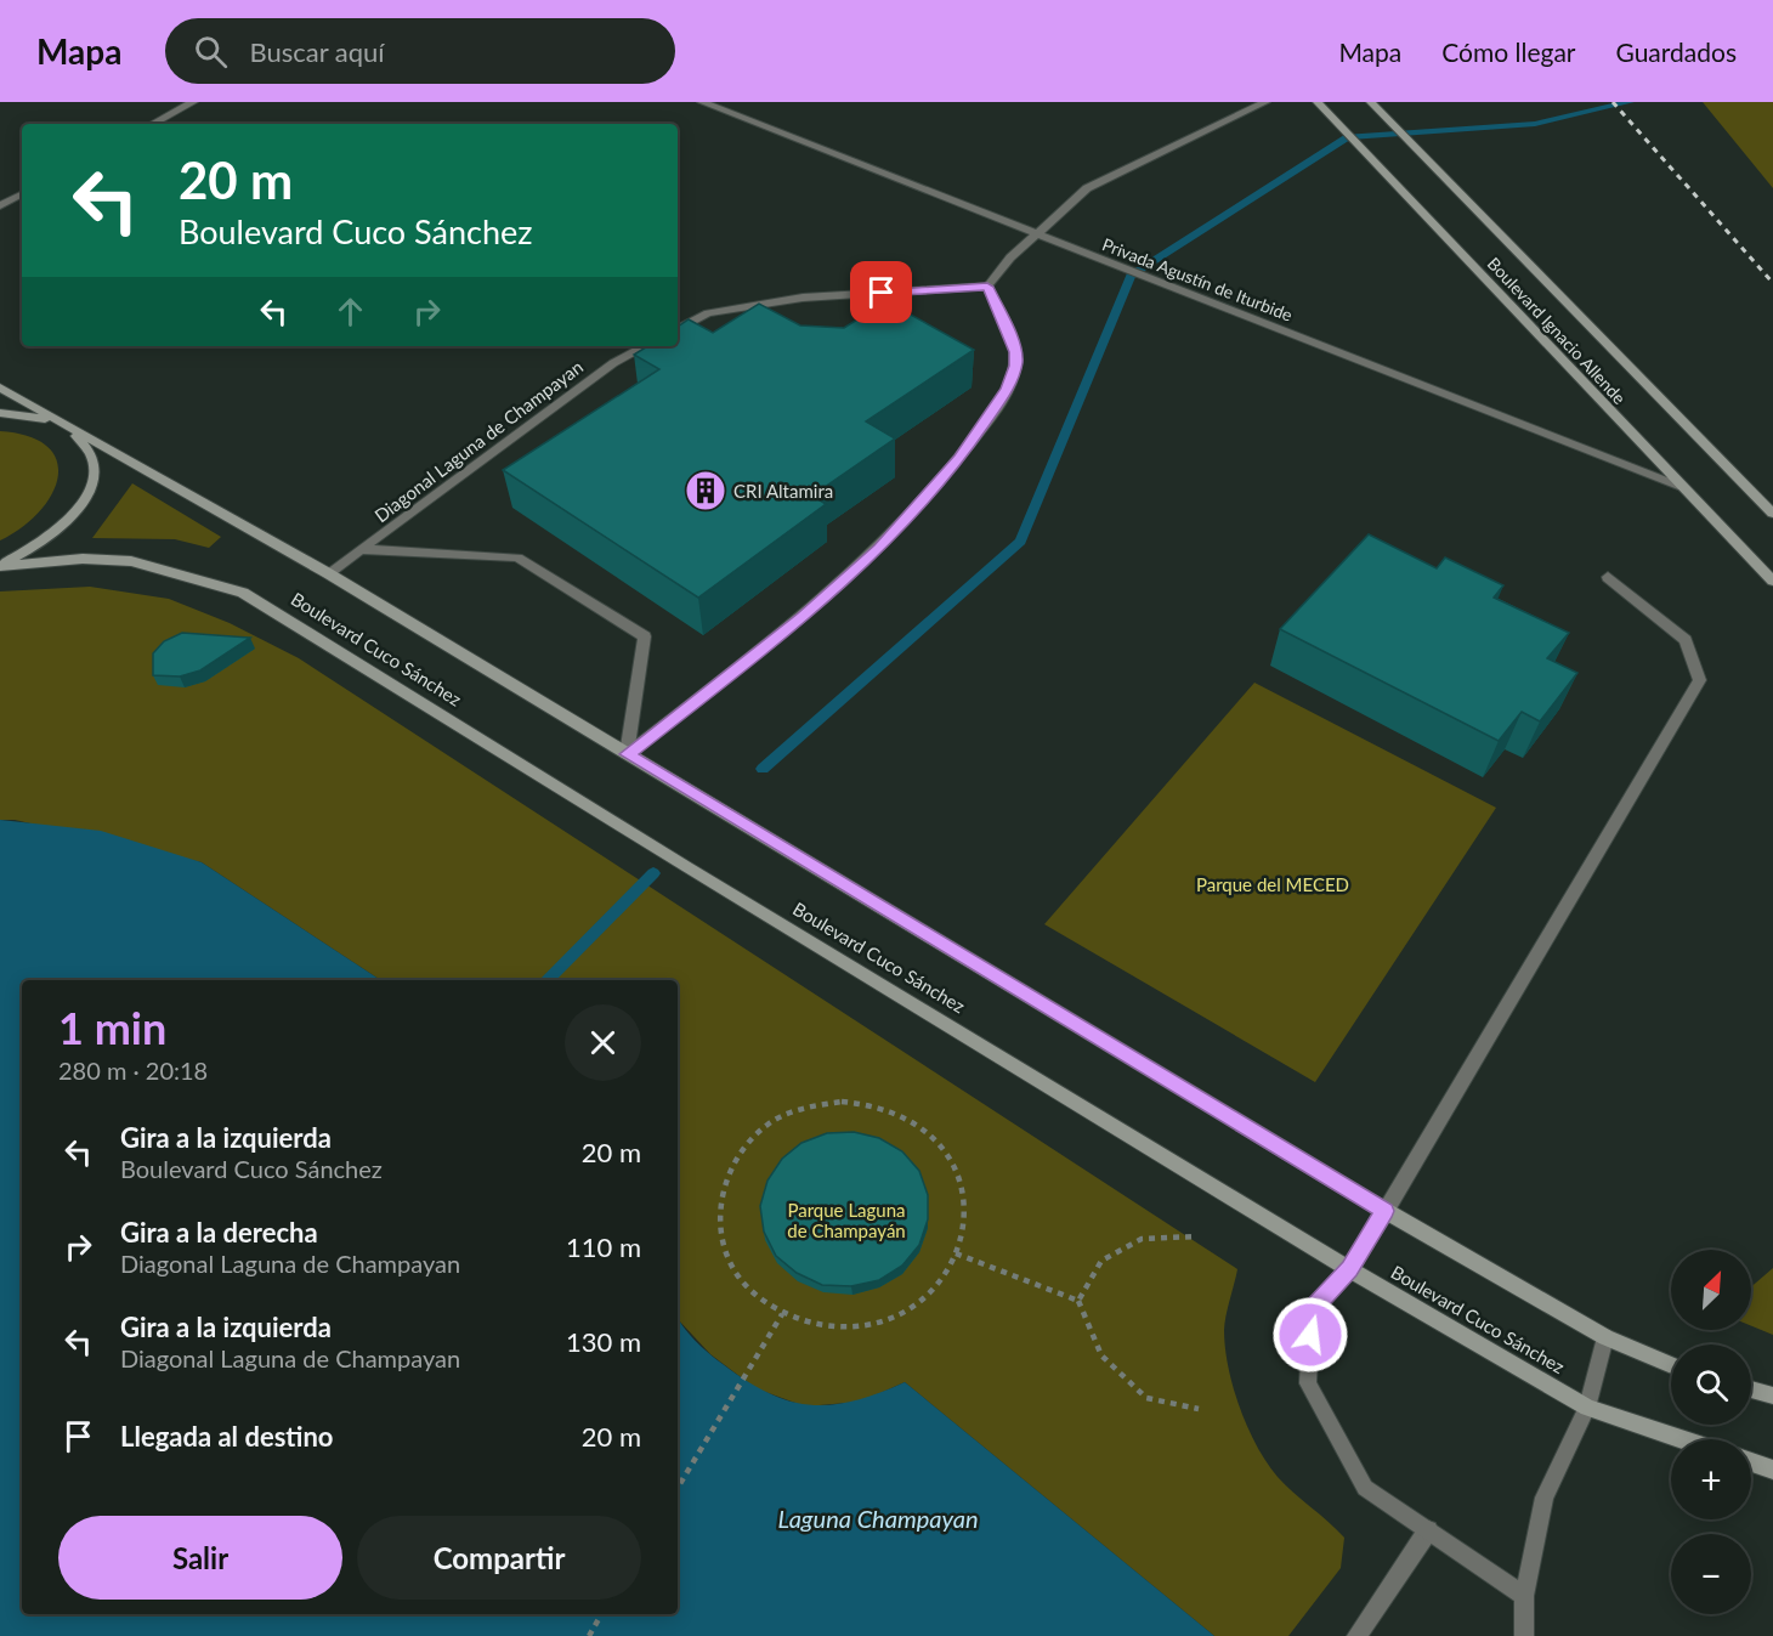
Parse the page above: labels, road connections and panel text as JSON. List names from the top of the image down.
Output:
{
  "streets": {
    "street": [
      "Privada Agustín de Iturbide",
      "Boulevard Ignacio Allende",
      "Diagonal Laguna de Champayan",
      "Boulevard Cuco Sánchez"
    ]
  },
  "crossings": [
    ["Privada Agustín de Iturbide", "Boulevard Ignacio Allende"],
    ["Diagonal Laguna de Champayan", "Boulevard Cuco Sánchez"]
  ],
  "water": ["Laguna Champayan"],
  "parks": ["Parque del MECED", "Parque Laguna de Champayán"],
  "places": {
    "building": ["CRI Altamira"]
  },
  "north": "top right",
  "page": {
    "header": "Mapa",
    "search": "Buscar aquí",
    "nav": ["Mapa", "Cómo llegar", "Guardados"],
    "turn": ["20 m", "Boulevard Cuco Sánchez"],
    "heading": ["1 min", "280 m · 20:18"],
    "list": [
      {
        "name": "Gira a la izquierda",
        "note": "Boulevard Cuco Sánchez",
        "value": "20 m"
      },
      {
        "name": "Gira a la derecha",
        "note": "Diagonal Laguna de Champayan",
        "value": "110 m"
      },
      {
        "name": "Gira a la izquierda",
        "note": "Diagonal Laguna de Champayan",
        "value": "130 m"
      },
      {
        "name": "Llegada al destino",
        "value": "20 m"
      }
    ],
    "map_buttons": ["+", "−"],
    "buttons": ["Salir", "Compartir"]
  }
}
